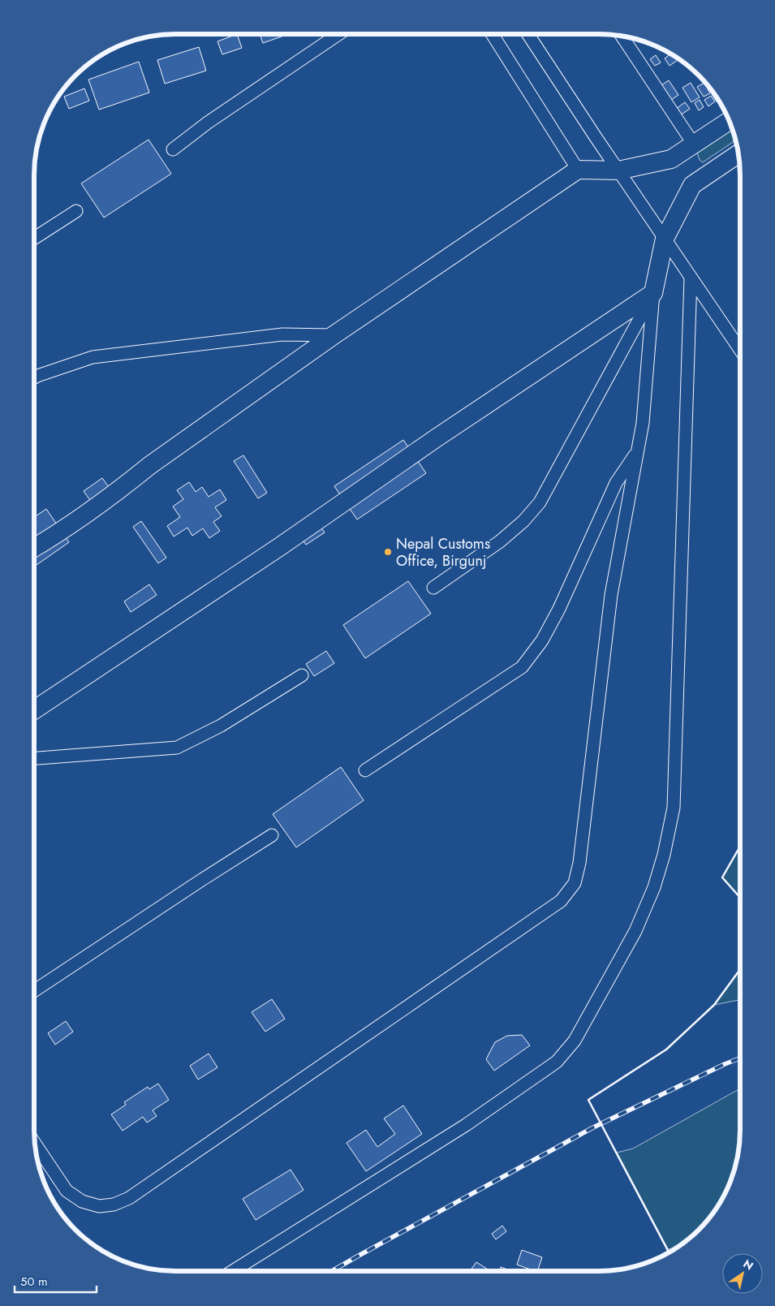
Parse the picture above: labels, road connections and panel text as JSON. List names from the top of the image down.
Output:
{
  "places": ["Nepal Customs Office, Birgunj"],
  "scale_bar": "50 m",
  "north": "top right"
}
